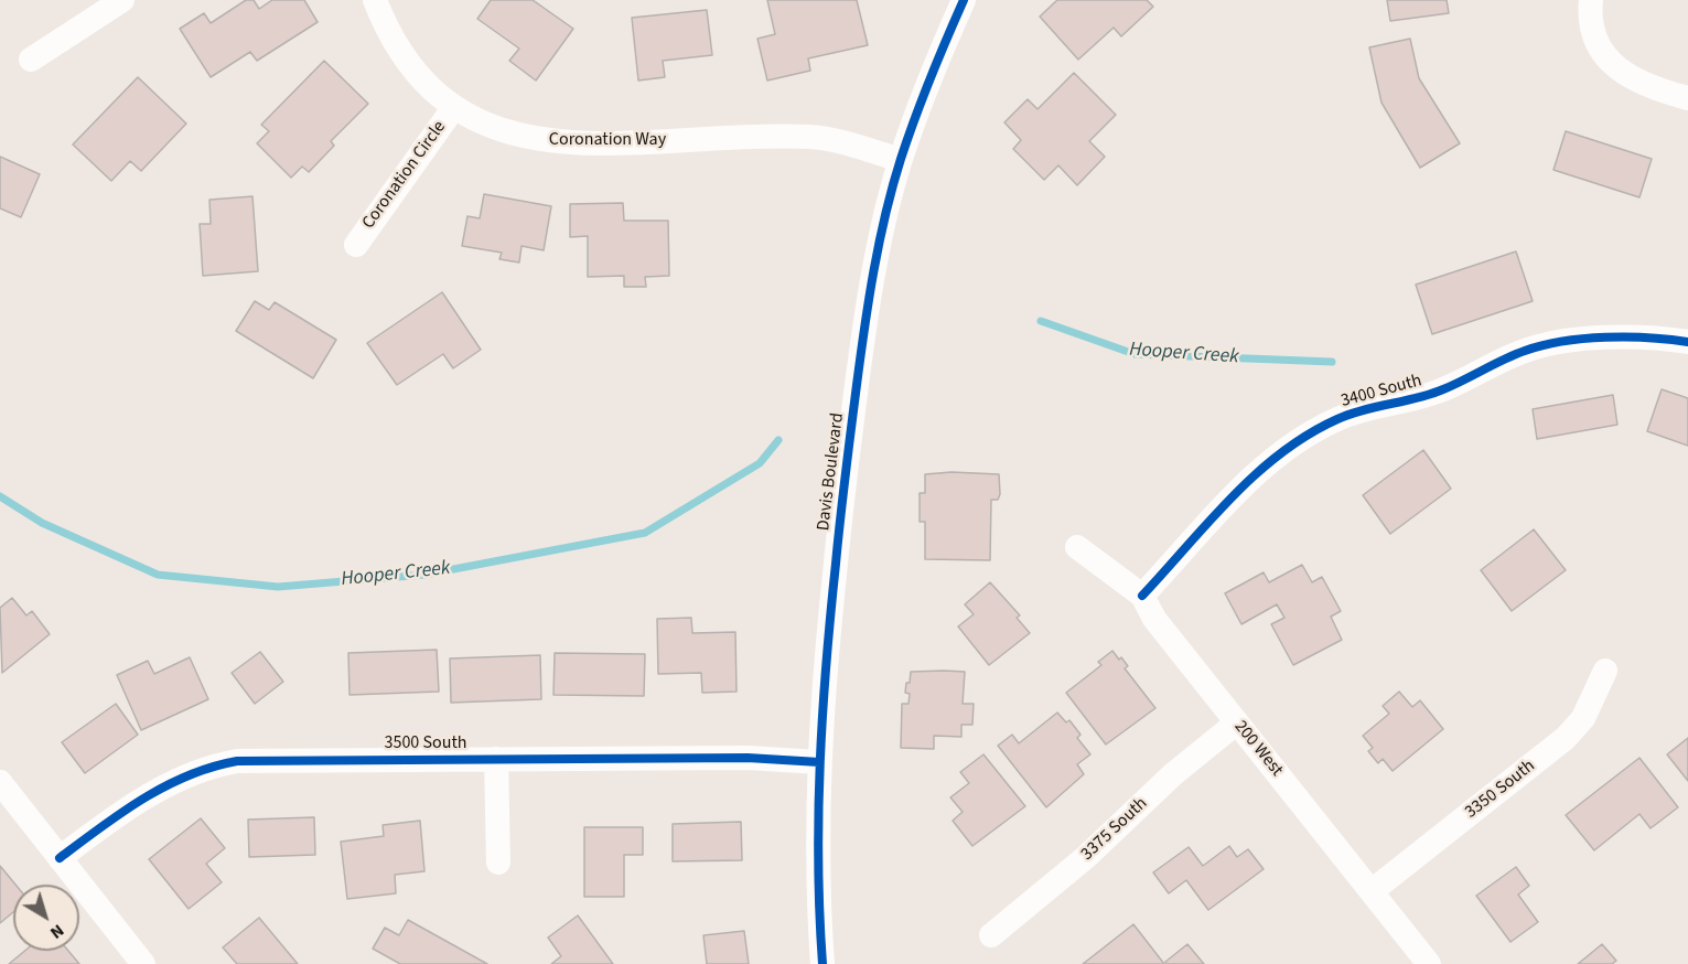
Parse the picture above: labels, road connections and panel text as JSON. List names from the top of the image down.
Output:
{
  "streets": {
    "street": [
      "Coronation Way",
      "Coronation Circle",
      "3400 South",
      "Davis Boulevard",
      "3500 South",
      "200 West",
      "3350 South",
      "3375 South"
    ]
  },
  "crossings": [
    ["Coronation Way", "Coronation Circle"],
    ["Coronation Way", "Davis Boulevard"],
    ["3400 South", "200 West"],
    ["Davis Boulevard", "3500 South"],
    ["200 West", "3350 South"],
    ["200 West", "3375 South"]
  ],
  "water": ["Hooper Creek"],
  "north": "bottom right"
}
